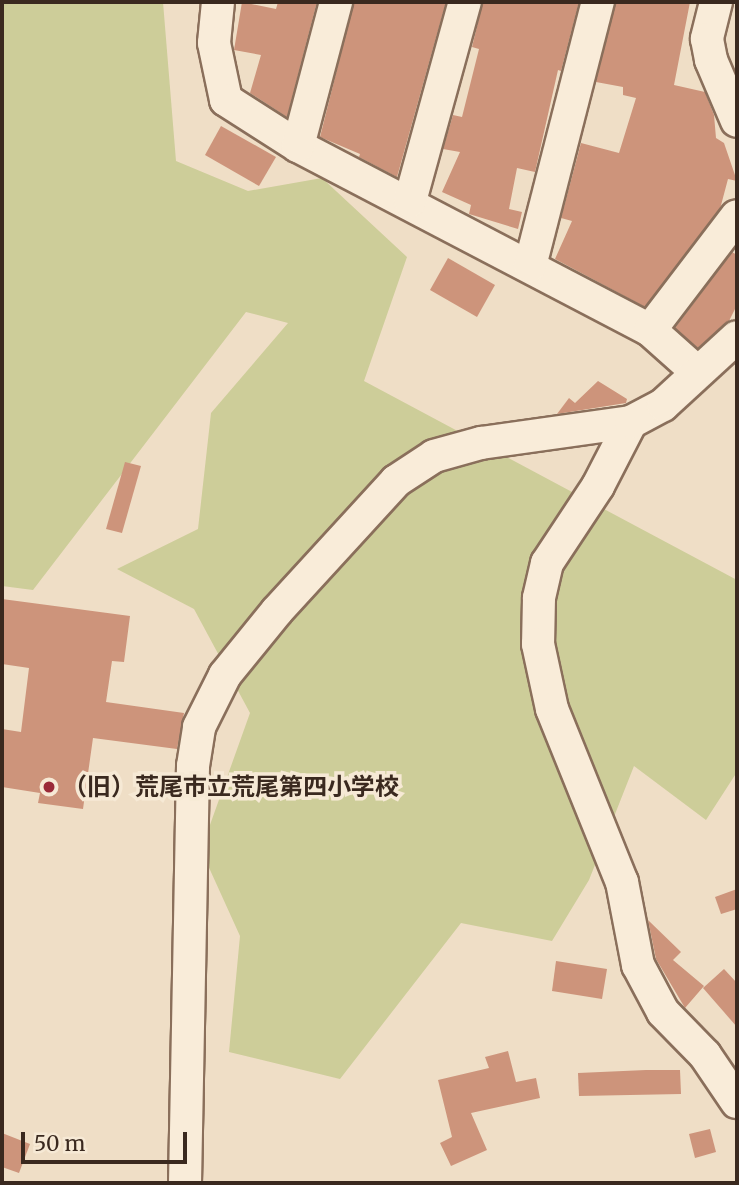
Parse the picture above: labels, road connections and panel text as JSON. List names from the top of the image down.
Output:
{
  "places": ["（旧）荒尾市立荒尾第四小学校"],
  "scale_bar": "50 m"
}
